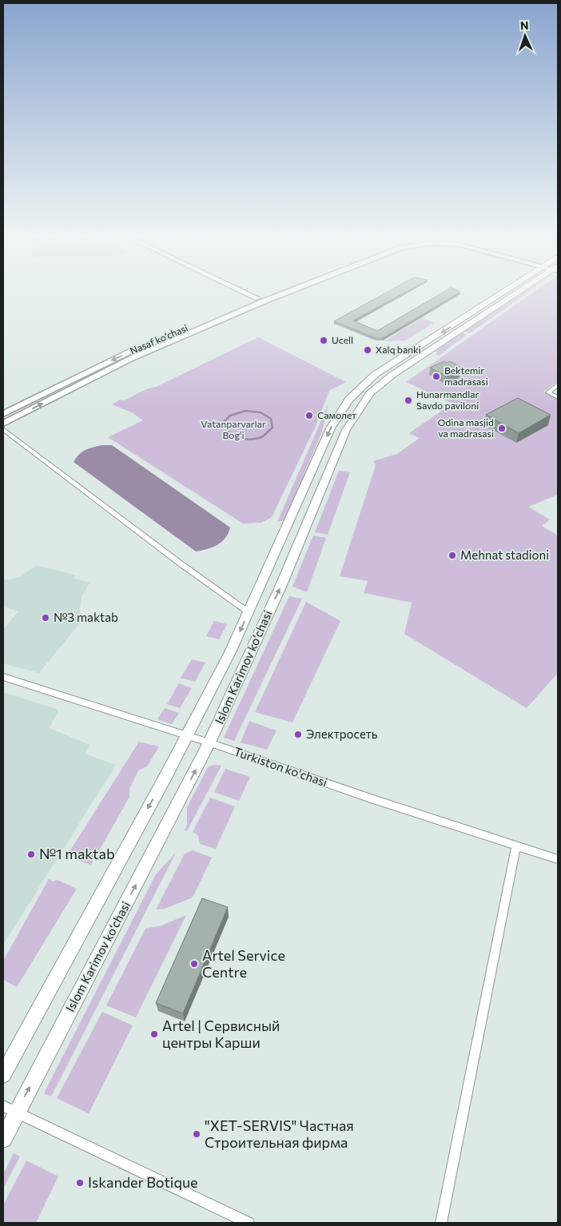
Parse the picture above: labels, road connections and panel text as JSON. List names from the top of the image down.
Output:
{
  "streets": {
    "main road": ["Nasaf ko‘chasi", "Islom Karimov ko‘chasi"],
    "street": ["Turkiston ko'chasi"]
  },
  "crossings": [
    ["Islom Karimov ko‘chasi", "Turkiston ko'chasi"]
  ],
  "parks": ["Vatanparvarlar Bog'i"],
  "places": [
    "Ucell",
    "Xalq banki",
    "Bektemir madrasasi",
    "Hunarmandlar Savdo paviloni",
    "Самолет",
    "Odina masjid va madrasasi",
    "Mehnat stadioni",
    "№3 maktab",
    "Электросеть",
    "№1 maktab",
    "Artel Service Centre",
    "Artel | Сервисный центры Карши",
    "\"XET-SERVIS\" Частная Строительная фирма",
    "Iskander Botique"
  ],
  "north": "top"
}
